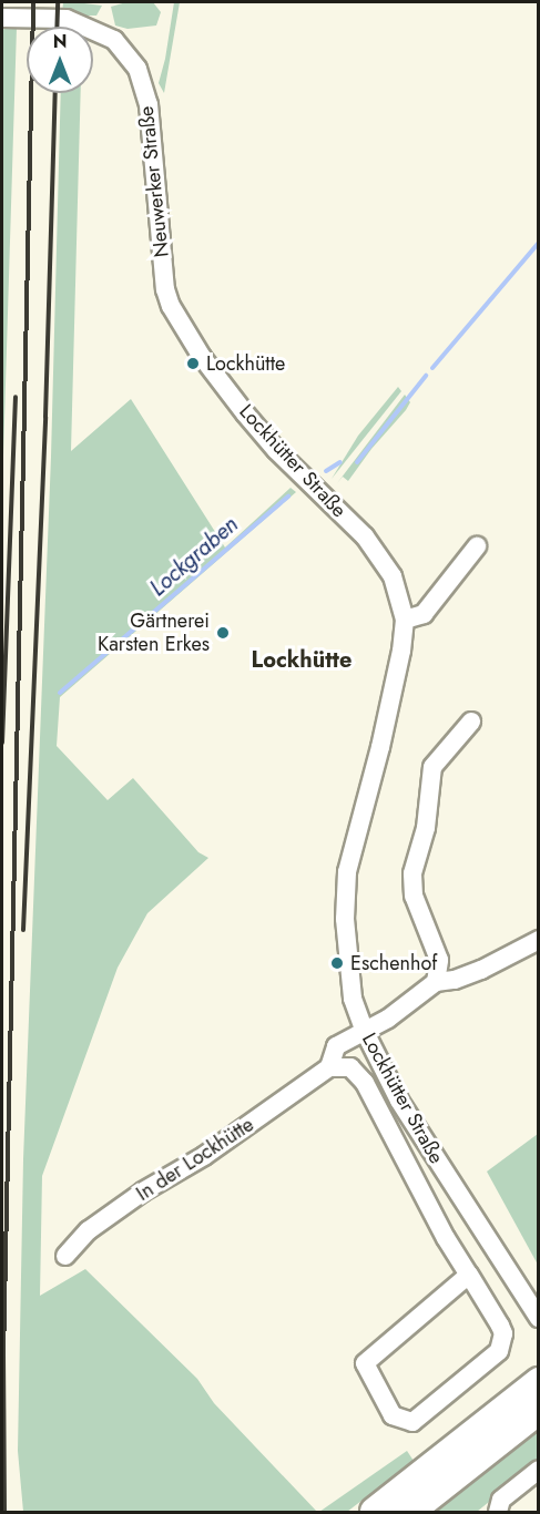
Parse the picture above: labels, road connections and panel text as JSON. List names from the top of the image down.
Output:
{
  "streets": {
    "street": ["Neuwerker Straße", "Lockhütter Straße", "In der Lockhütte"]
  },
  "crossings": [
    ["Neuwerker Straße", "Lockhütter Straße"],
    ["Lockhütter Straße", "In der Lockhütte"]
  ],
  "districts": ["Lockhütte"],
  "water": ["Lockgraben"],
  "places": ["Lockhütte", "Gärtnerei Karsten Erkes", "Eschenhof"],
  "north": "top"
}
